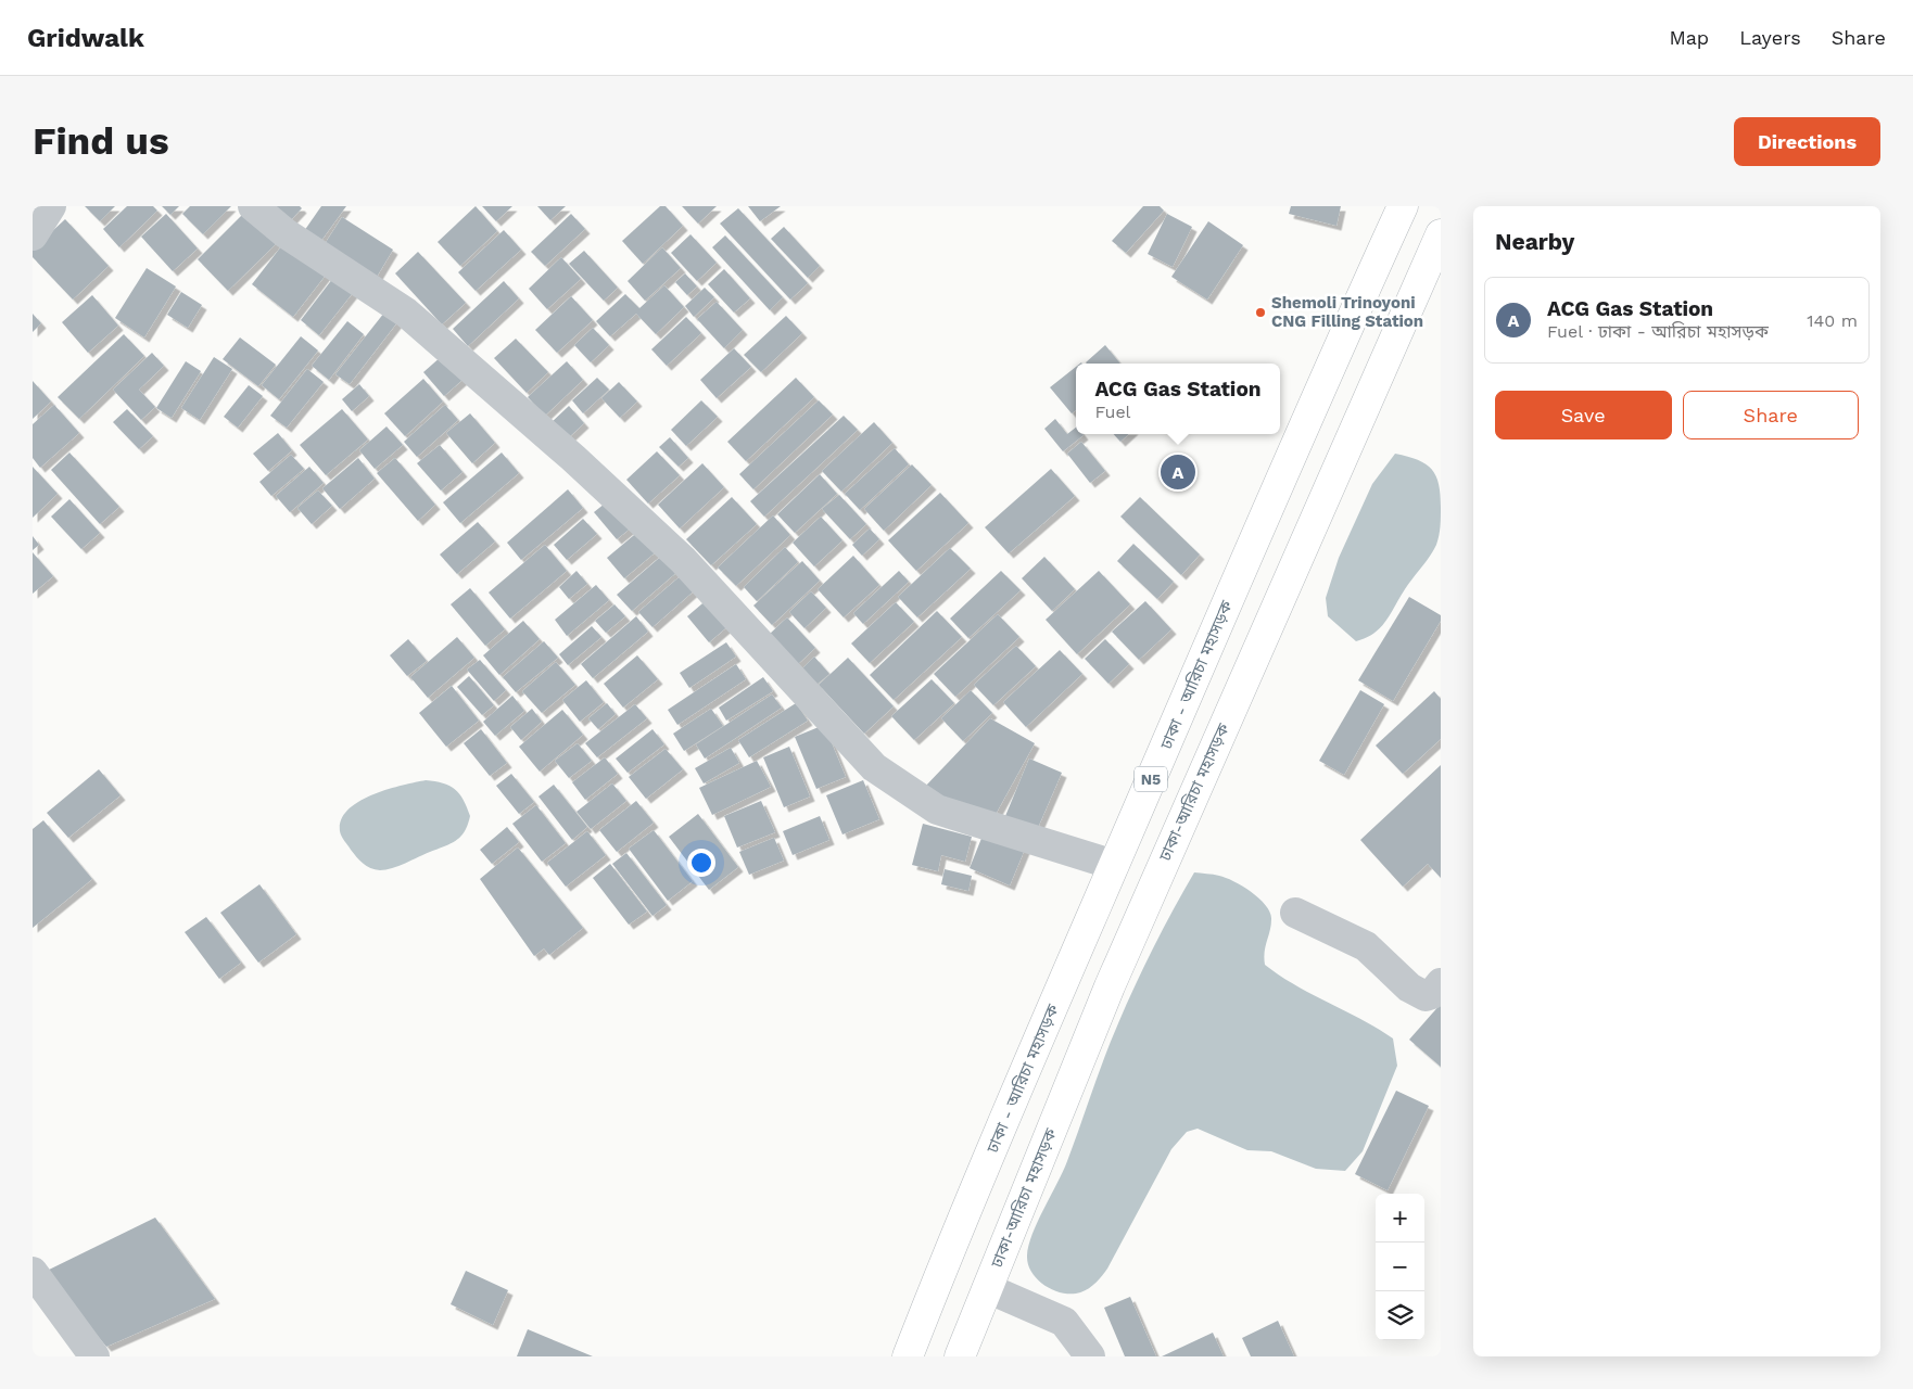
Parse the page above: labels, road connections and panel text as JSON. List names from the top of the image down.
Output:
{
  "streets": {
    "highway": ["ঢাকা - আরিচা মহাসড়ক", "N5", "ঢাকা-আরিচা মহাসড়ক"]
  },
  "places": ["Shemoli Trinoyoni CNG Filling Station"],
  "page": {
    "header": "Gridwalk",
    "nav": ["Map", "Layers", "Share"],
    "buttons": [
      "Directions",
      ["Save", "Share"]
    ],
    "title": "Find us",
    "heading": "Nearby",
    "list": [
      {
        "mark": "A",
        "name": "ACG Gas Station",
        "note": "Fuel · ঢাকা - আরিচা মহাসড়ক",
        "value": "140 m"
      }
    ],
    "popup": ["ACG Gas Station", "Fuel"],
    "pins": "A",
    "map_buttons": ["+", "−"]
  }
}
